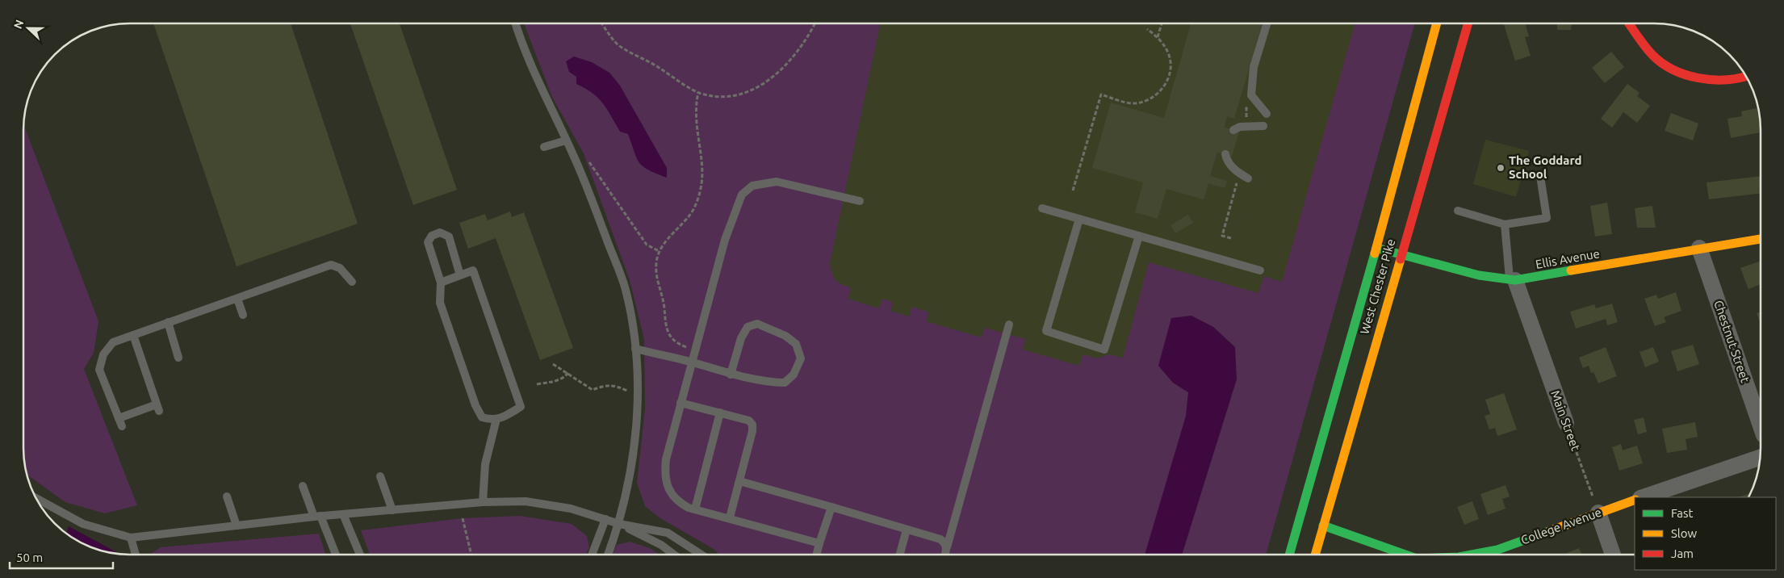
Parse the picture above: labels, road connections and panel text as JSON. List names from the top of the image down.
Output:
{
  "streets": {
    "main road": ["Ellis Avenue", "West Chester Pike", "College Avenue"],
    "street": ["Chestnut Street", "Main Street"]
  },
  "crossings": [
    ["Ellis Avenue", "West Chester Pike"],
    ["Ellis Avenue", "Chestnut Street"],
    ["Ellis Avenue", "Main Street"],
    ["West Chester Pike", "College Avenue"],
    ["Main Street", "College Avenue"]
  ],
  "places": ["The Goddard School"],
  "legend": ["Fast", "Slow", "Jam"],
  "scale_bar": "50 m",
  "north": "left"
}
